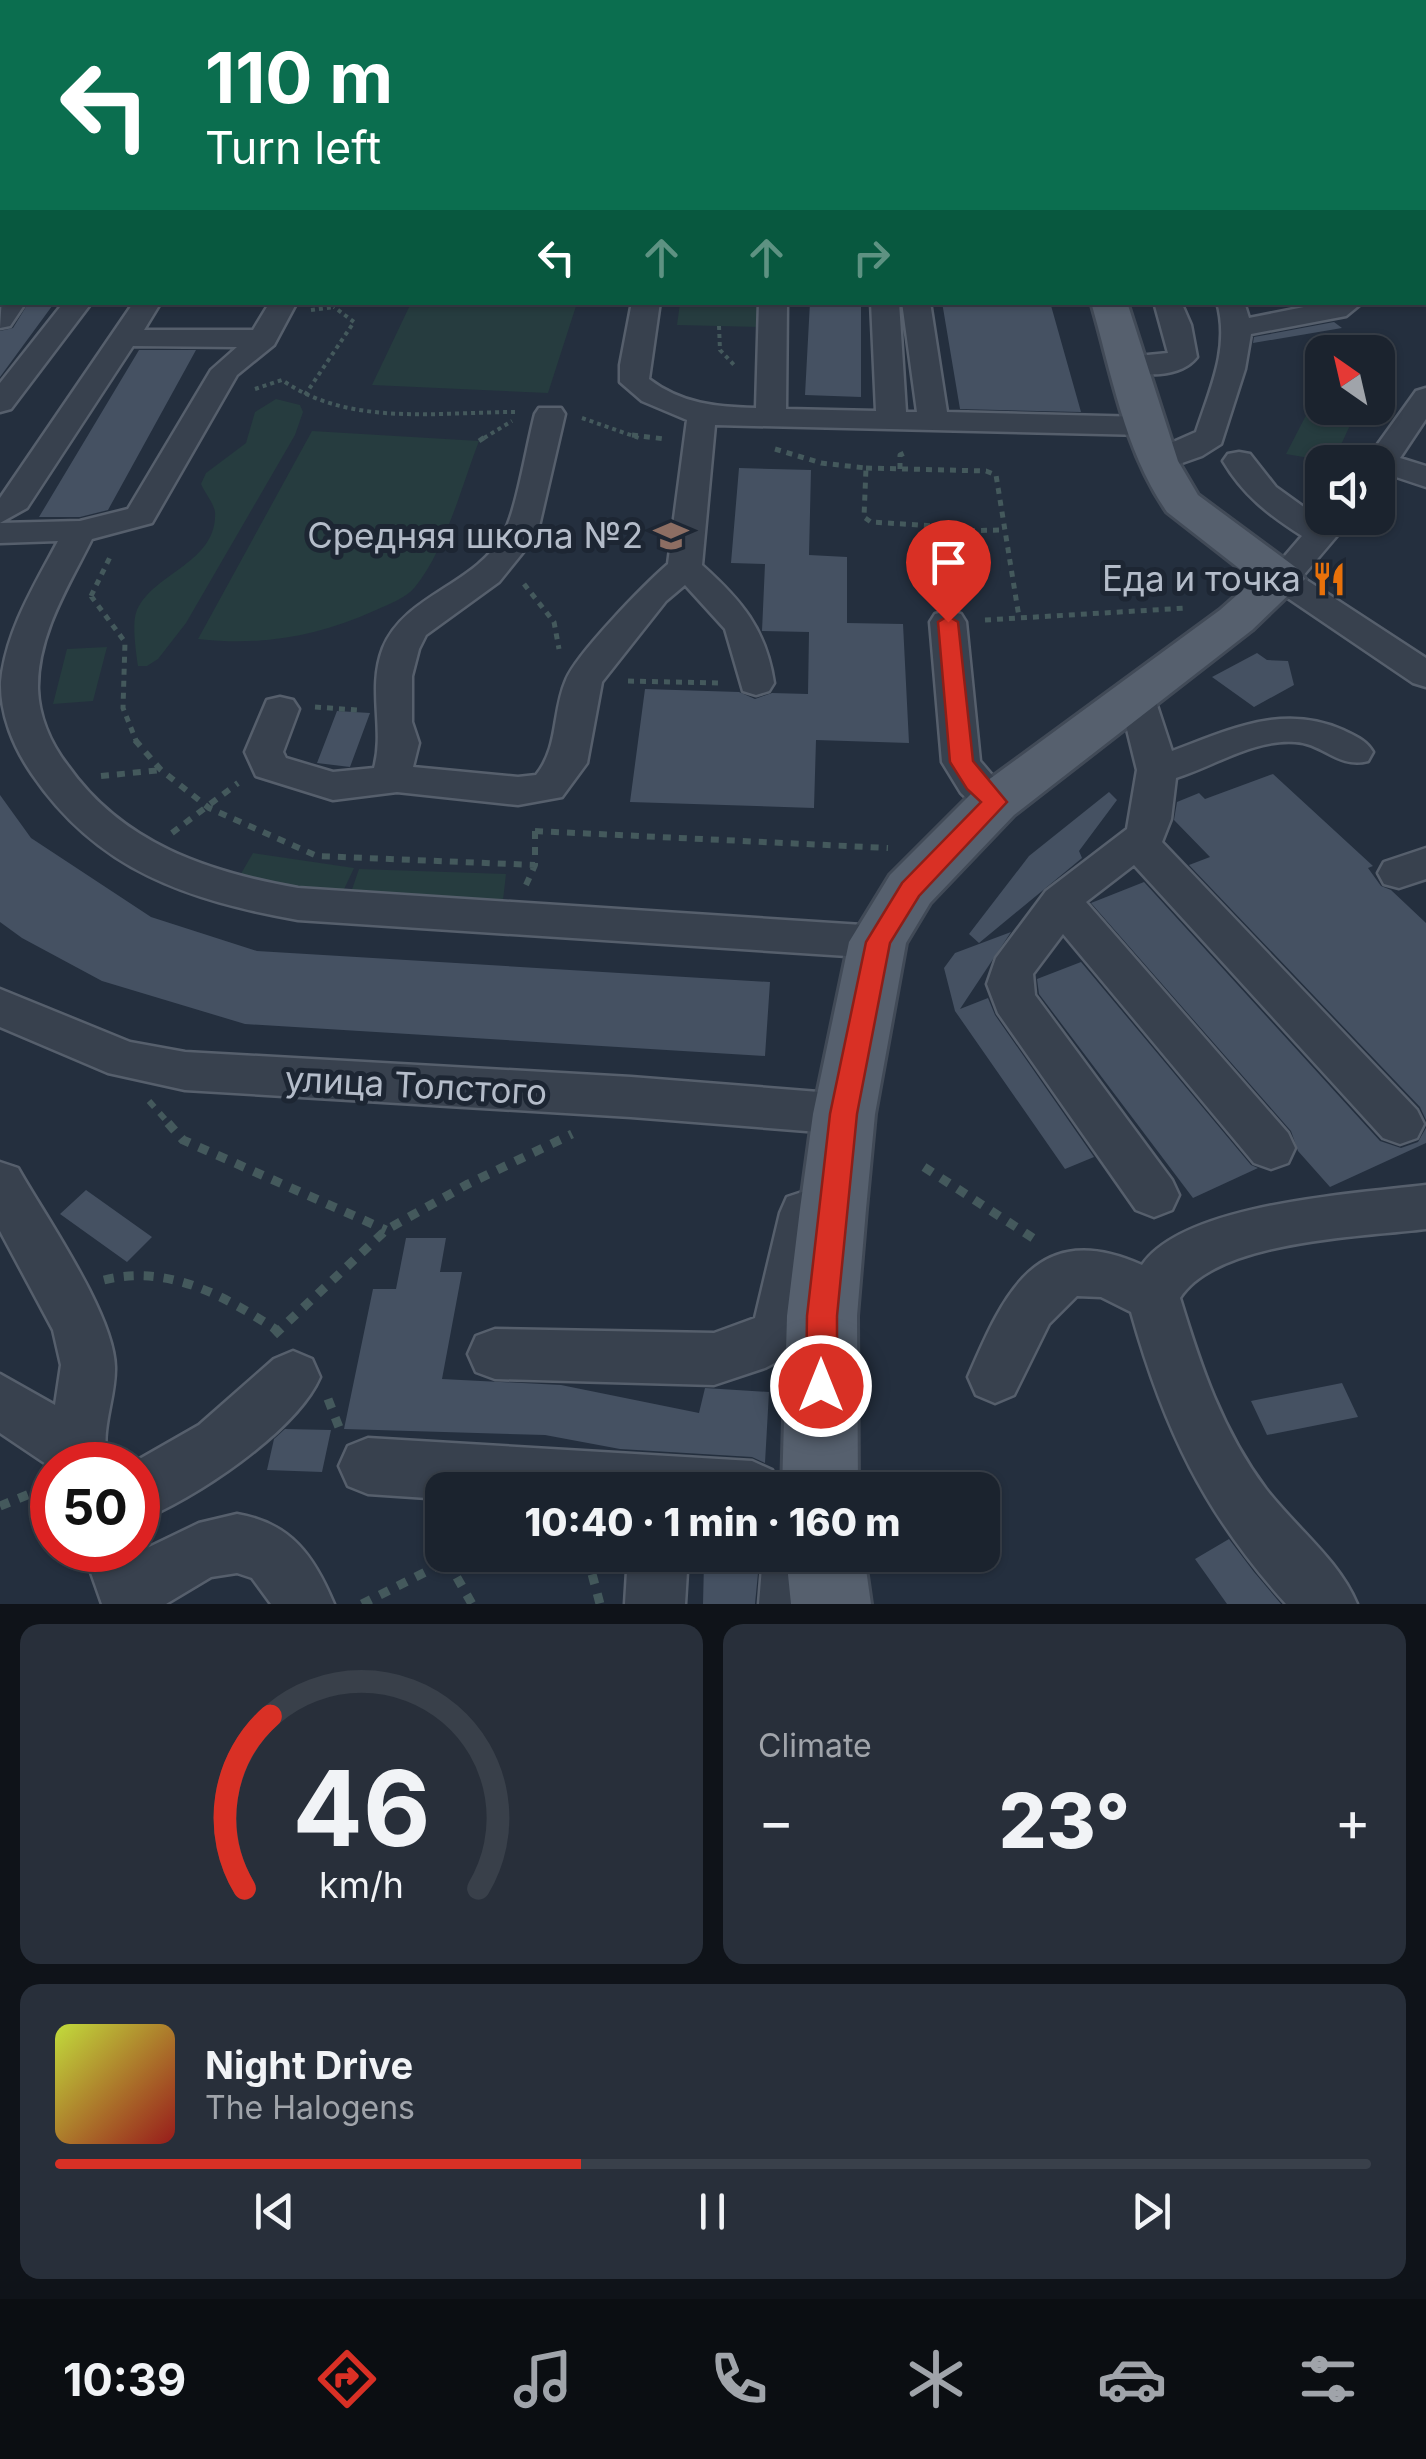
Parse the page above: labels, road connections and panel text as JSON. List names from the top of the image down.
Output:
{
  "streets": {
    "street": ["улица Толстого"]
  },
  "places": {
    "school or university": ["Средняя школа №2"],
    "restaurant": ["Еда и точка"]
  },
  "north": "top left",
  "page": {
    "turn": ["110 m", "Turn left"],
    "limit": "50",
    "trip": "10:40 · 1 min · 160 m",
    "tile": "Climate",
    "heat": ["−", "23°", "+"],
    "song": ["Night Drive", "The Halogens"],
    "tabs": "10:39",
    "gauge": ["46", "km/h"]
  }
}
